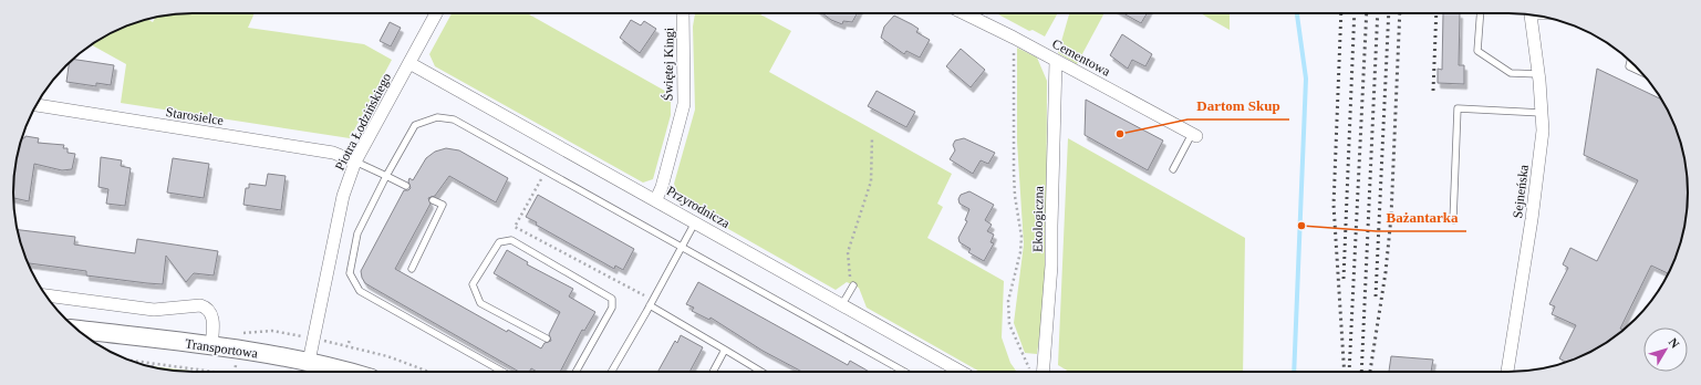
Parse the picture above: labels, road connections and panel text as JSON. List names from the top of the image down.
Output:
{
  "streets": {
    "street": [
      "Cementowa",
      "Świętej Kingi",
      "Starosielce",
      "Piotra Łodzińskiego",
      "Sejneńska",
      "Przyrodnicza",
      "Ekologiczna",
      "Transportowa"
    ]
  },
  "crossings": [
    ["Cementowa", "Ekologiczna"],
    ["Świętej Kingi", "Przyrodnicza"],
    ["Starosielce", "Piotra Łodzińskiego"],
    ["Piotra Łodzińskiego", "Przyrodnicza"],
    ["Piotra Łodzińskiego", "Transportowa"]
  ],
  "places": ["Dartom Skup", "Bażantarka"],
  "north": "top right"
}
